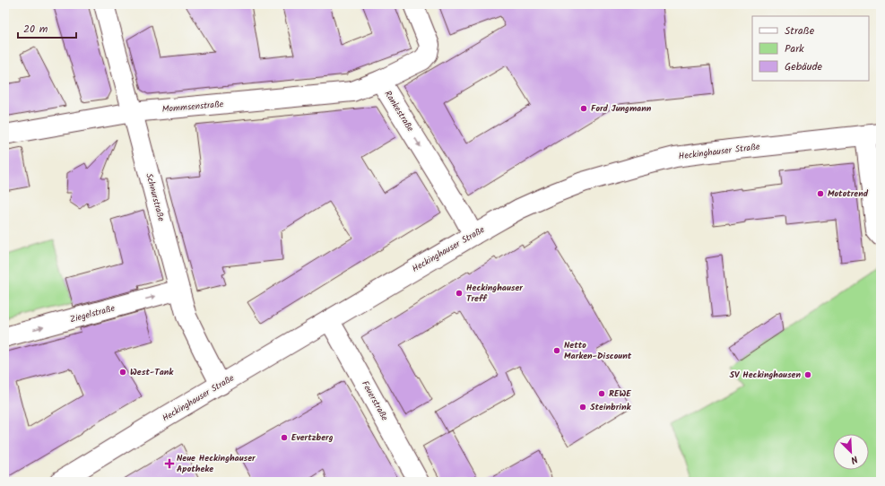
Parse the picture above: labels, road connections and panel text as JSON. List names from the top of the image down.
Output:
{
  "streets": {
    "street": [
      "Mommsenstraße",
      "Rankestraße",
      "Heckinghauser Straße",
      "Schnurstraße",
      "Ziegelstraße",
      "Feuerstraße"
    ]
  },
  "crossings": [
    ["Mommsenstraße", "Rankestraße"],
    ["Mommsenstraße", "Schnurstraße"],
    ["Rankestraße", "Heckinghauser Straße"],
    ["Heckinghauser Straße", "Schnurstraße"],
    ["Heckinghauser Straße", "Feuerstraße"],
    ["Schnurstraße", "Ziegelstraße"]
  ],
  "one_way": ["Rankestraße", "Ziegelstraße"],
  "places": {
    "other": [
      "Ford Jungmann",
      "Mototrend",
      "Heckinghauser Treff",
      "Netto Marken-Discount",
      "West-Tank",
      "SV Heckinghausen",
      "REWE",
      "Steinbrink",
      "Evertzberg"
    ],
    "health": ["Neue Heckinghauser Apotheke"]
  },
  "legend": ["Straße", "Park", "Gebäude"],
  "scale_bar": "20 m",
  "north": "bottom right"
}
